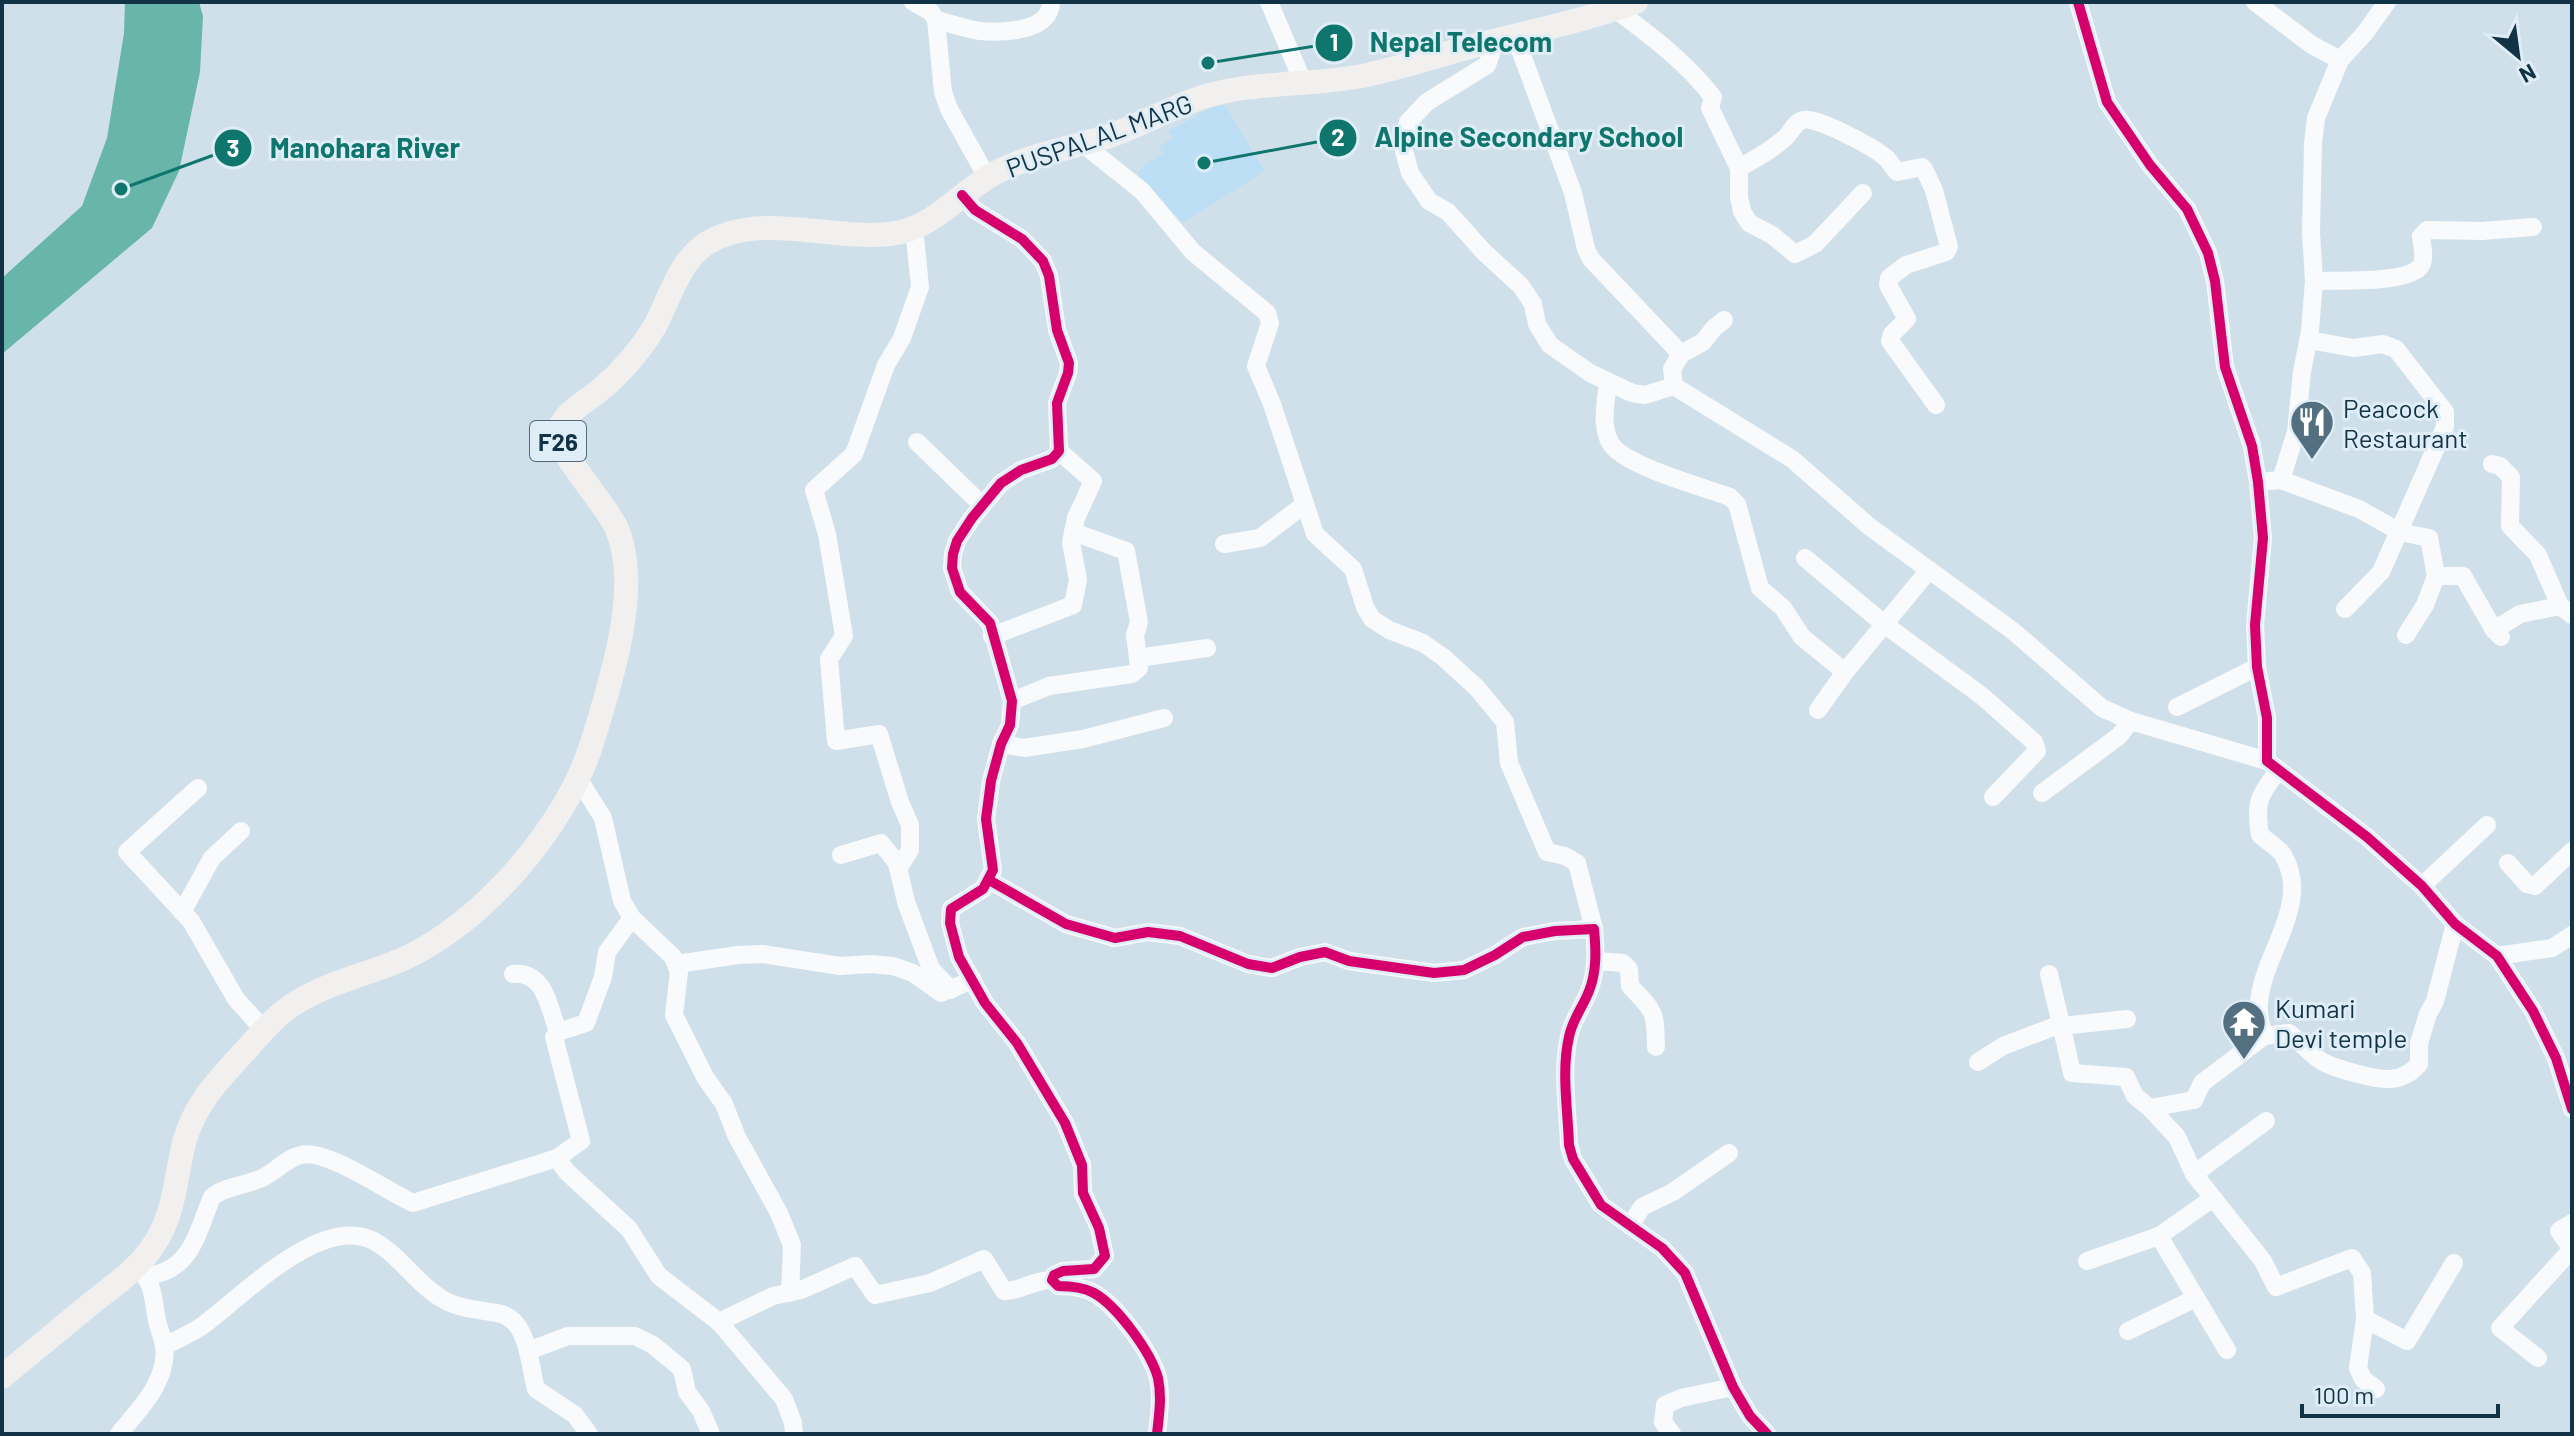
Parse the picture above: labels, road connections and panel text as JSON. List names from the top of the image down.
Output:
{
  "streets": {
    "main road": ["PUSPALAL MARG", "F26"]
  },
  "places": {
    "other": ["Nepal Telecom", "Alpine Secondary School", "Manohara River"],
    "restaurant": ["Peacock Restaurant"],
    "temple": ["Kumari Devi temple"]
  },
  "scale_bar": "100 m",
  "north": "bottom right"
}
